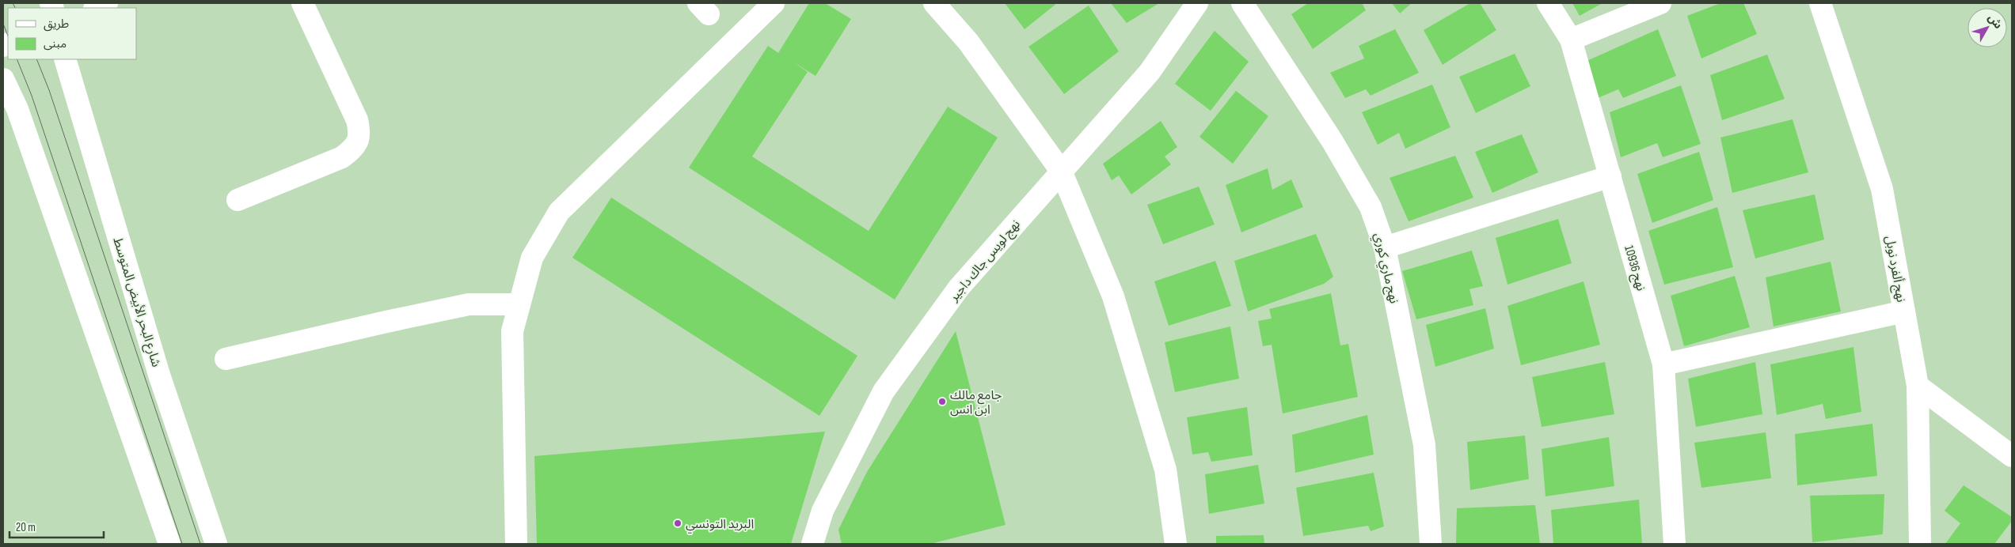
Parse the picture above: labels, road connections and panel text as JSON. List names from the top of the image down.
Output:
{
  "streets": {
    "street": [
      "نهج لويس جاك داجير",
      "نهج ماري كوري",
      "نهج 10936",
      "نهج ألفرد نوبل",
      "شارع البحر الأبيض المتوسط"
    ]
  },
  "places": ["جامع مالك ابن انس", "البريد التونسي"],
  "legend": ["طريق", "مبنى"],
  "scale_bar": "20 m",
  "north": "top right"
}
